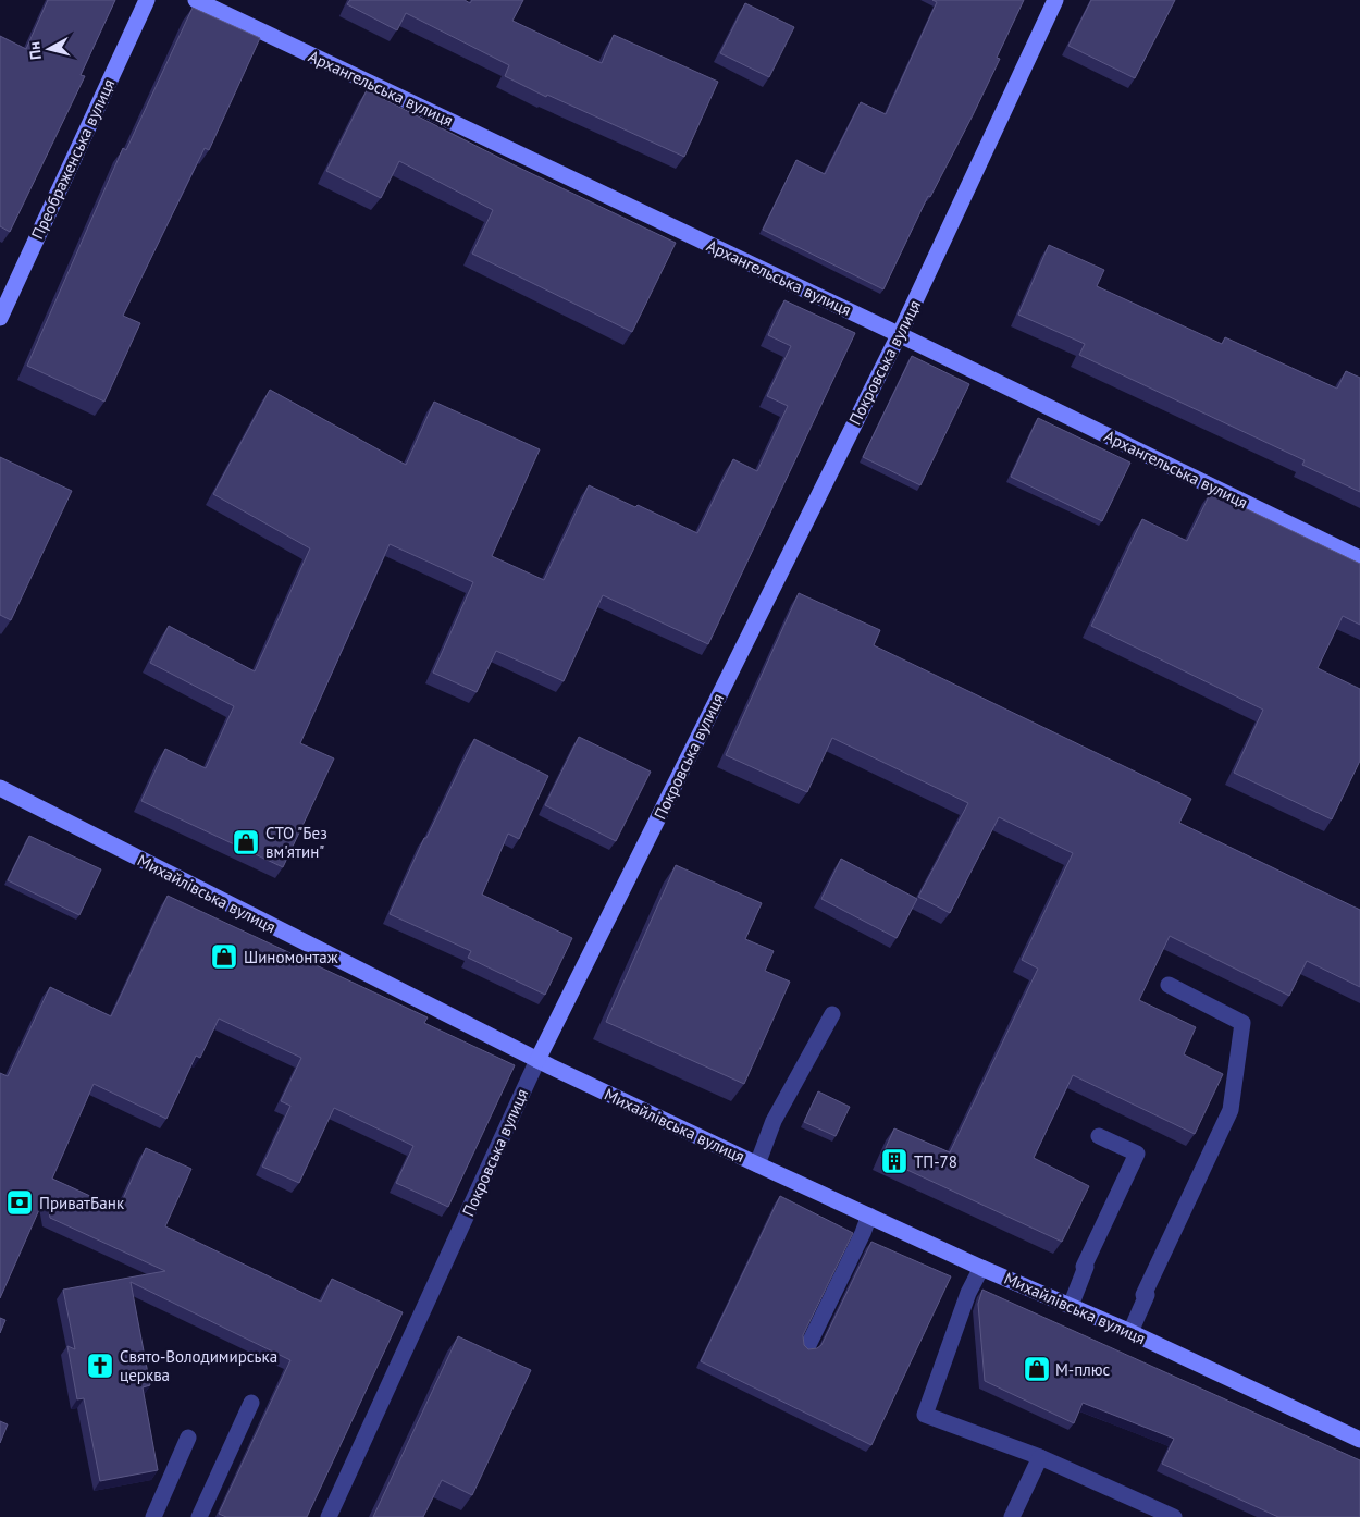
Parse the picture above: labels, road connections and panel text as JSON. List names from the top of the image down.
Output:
{
  "streets": {
    "street": [
      "Архангельська вулиця",
      "Преображенська вулиця",
      "Покровська вулиця",
      "Михайлівська вулиця"
    ]
  },
  "crossings": [
    ["Архангельська вулиця", "Покровська вулиця"],
    ["Покровська вулиця", "Михайлівська вулиця"]
  ],
  "places": {
    "shop": ["СТО \"Без вм'ятин\"", "Шиномонтаж", "М-плюс"],
    "building": ["ТП-78"],
    "bank": ["ПриватБанк"],
    "church": ["Свято-Володимирська церква"]
  },
  "north": "left"
}
